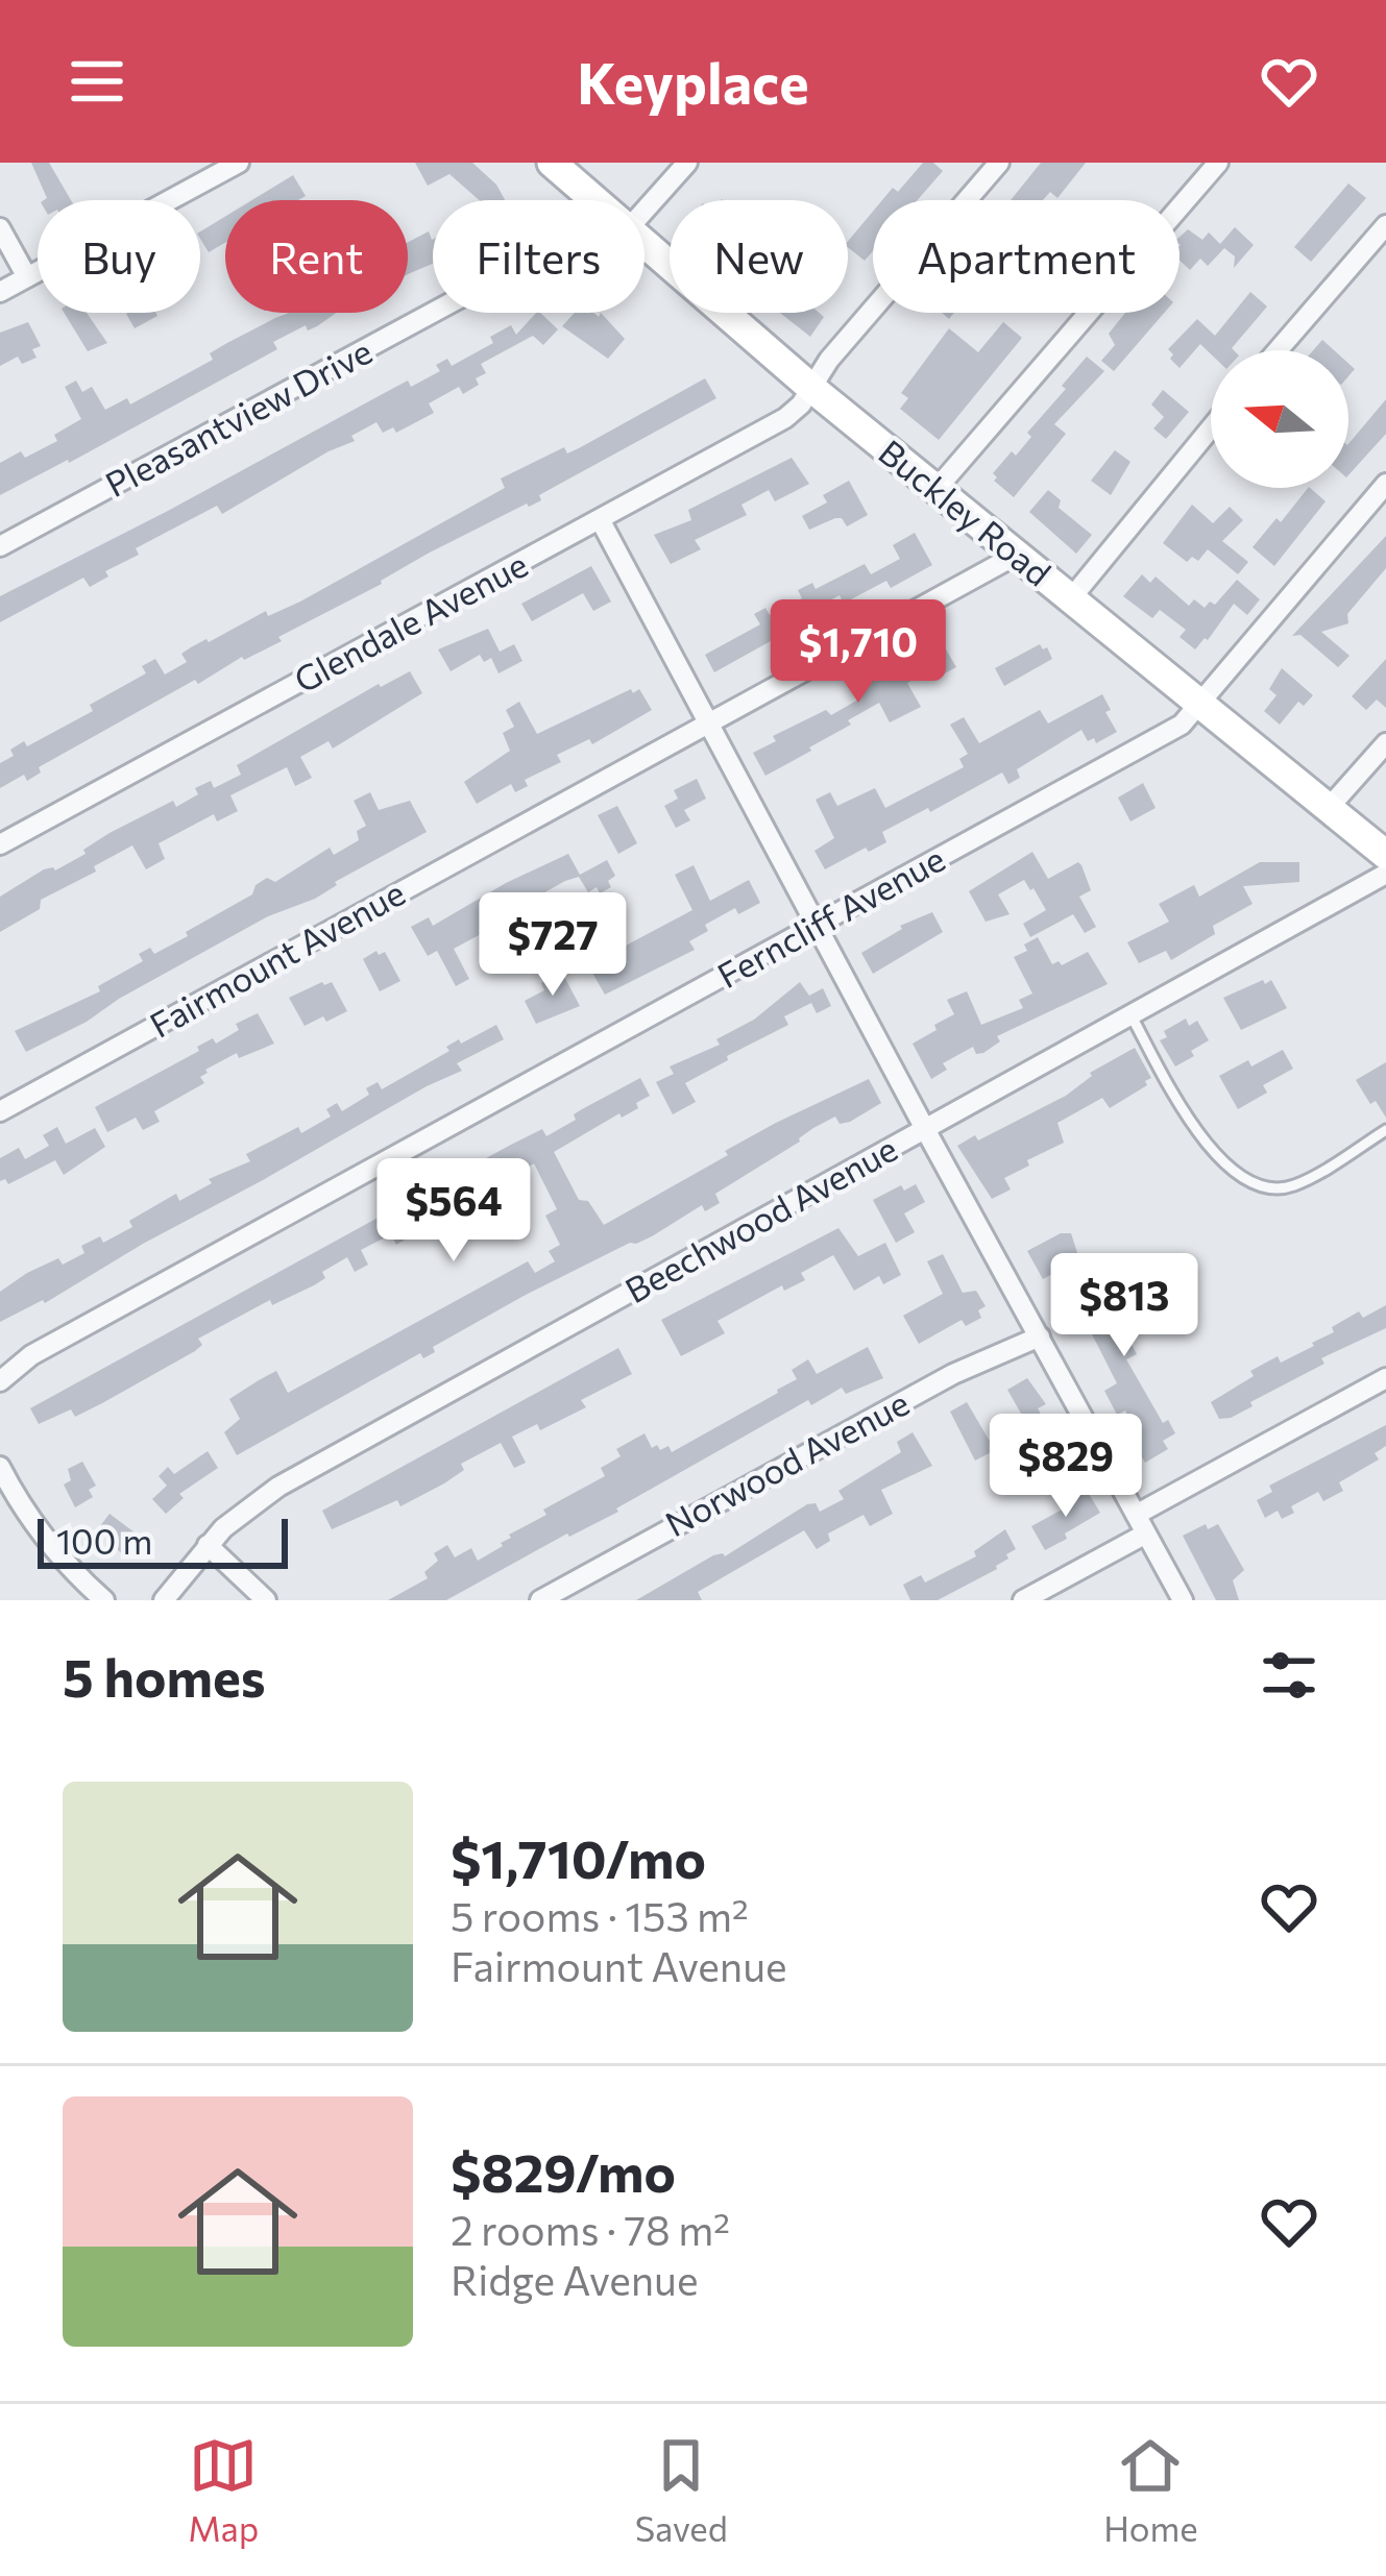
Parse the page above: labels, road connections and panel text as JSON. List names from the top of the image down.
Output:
{
  "streets": {
    "street": [
      "Pleasantview Drive",
      "Buckley Road",
      "Glendale Avenue",
      "Ferncliff Avenue",
      "Fairmount Avenue",
      "Beechwood Avenue",
      "Norwood Avenue"
    ]
  },
  "crossings": [
    ["Buckley Road", "Glendale Avenue"],
    ["Buckley Road", "Ferncliff Avenue"],
    ["Buckley Road", "Fairmount Avenue"]
  ],
  "scale_bar": "100 m",
  "north": "left",
  "page": {
    "header": "Keyplace",
    "chip": [
      "Buy",
      "Rent",
      "Filters",
      "New",
      "Apartment"
    ],
    "price": [
      "$1,710",
      "$727",
      "$564",
      "$813",
      "$829"
    ],
    "scale": "100 m",
    "heading": "5 homes",
    "list": [
      {
        "name": "$1,710/mo",
        "note": "5 rooms · 153 m² · Fairmount Avenue"
      },
      {
        "name": "$829/mo",
        "note": "2 rooms · 78 m² · Ridge Avenue"
      }
    ],
    "tabs": ["Map", "Saved", "Home"]
  }
}
